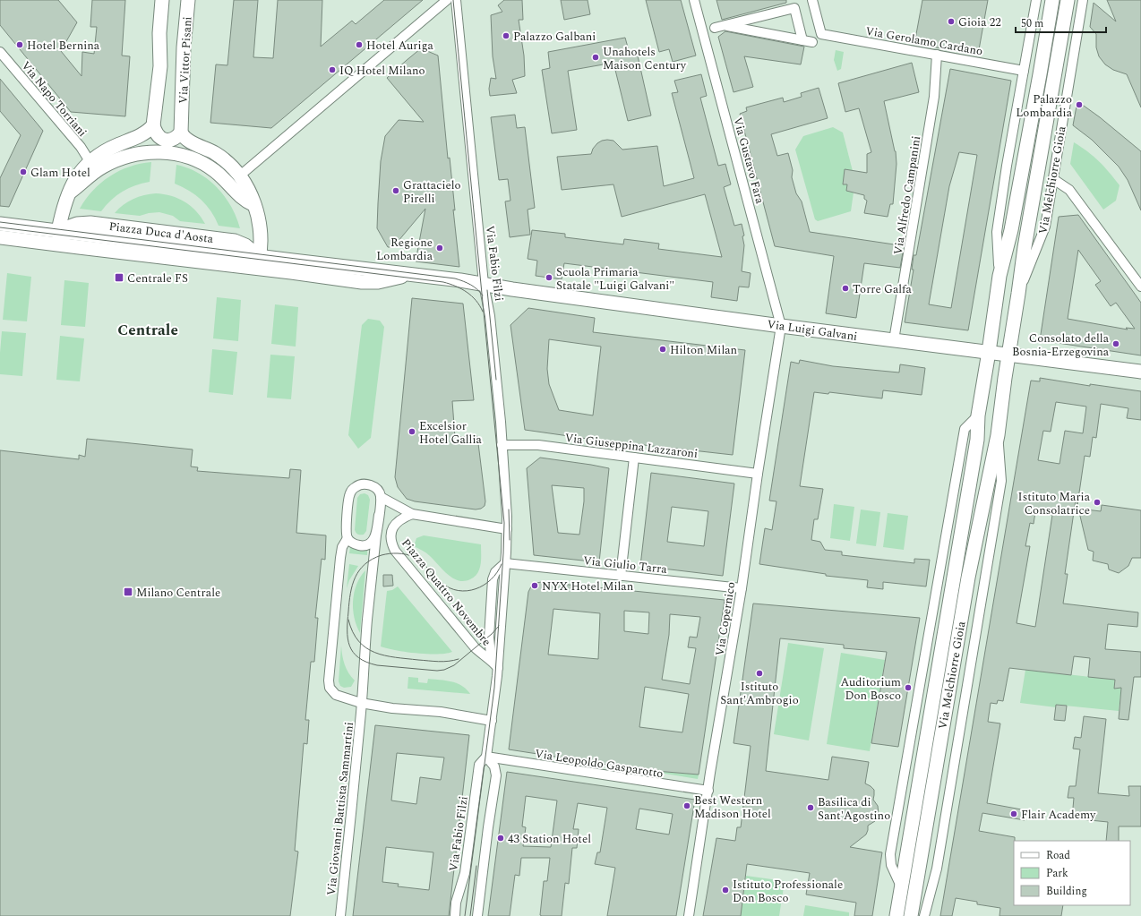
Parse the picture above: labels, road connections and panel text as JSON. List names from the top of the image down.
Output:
{
  "streets": {
    "street": [
      "Via Gerolamo Cardano",
      "Via Vittor Pisani",
      "Via Napo Torriani",
      "Via Gustavo Fara",
      "Via Melchiorre Gioia",
      "Via Alfredo Campanini",
      "Piazza Duca d'Aosta",
      "Via Fabio Filzi",
      "Via Luigi Galvani",
      "Via Giuseppina Lazzaroni",
      "Via Giulio Tarra",
      "Piazza Quattro Novembre",
      "Via Copernico",
      "Via Leopoldo Gasparotto",
      "Via Giovanni Battista Sammartini"
    ]
  },
  "crossings": [
    ["Via Gerolamo Cardano", "Via Melchiorre Gioia"],
    ["Via Gerolamo Cardano", "Via Alfredo Campanini"],
    ["Via Gustavo Fara", "Via Luigi Galvani"],
    ["Via Gustavo Fara", "Via Copernico"],
    ["Via Melchiorre Gioia", "Via Luigi Galvani"],
    ["Via Alfredo Campanini", "Via Luigi Galvani"],
    ["Piazza Duca d'Aosta", "Via Fabio Filzi"],
    ["Piazza Duca d'Aosta", "Via Luigi Galvani"],
    ["Via Fabio Filzi", "Via Luigi Galvani"],
    ["Via Fabio Filzi", "Via Giuseppina Lazzaroni"],
    ["Via Fabio Filzi", "Piazza Quattro Novembre"],
    ["Via Fabio Filzi", "Via Leopoldo Gasparotto"],
    ["Via Luigi Galvani", "Via Copernico"],
    ["Via Giuseppina Lazzaroni", "Via Copernico"],
    ["Via Giulio Tarra", "Piazza Quattro Novembre"],
    ["Via Giulio Tarra", "Via Copernico"],
    ["Via Copernico", "Via Leopoldo Gasparotto"]
  ],
  "districts": ["Centrale"],
  "places": {
    "other": [
      "Gioia 22",
      "Palazzo Galbani",
      "Hotel Bernina",
      "Hotel Auriga",
      "Unahotels Maison Century",
      "IQ Hotel Milano",
      "Palazzo Lombardia",
      "Glam Hotel",
      "Grattacielo Pirelli",
      "Regione Lombardia",
      "Scuola Primaria Statale \"Luigi Galvani\"",
      "Torre Galfa",
      "Consolato della Bosnia-Erzegovina",
      "Hilton Milan",
      "Excelsior Hotel Gallia",
      "Istituto Maria Consolatrice",
      "NYX Hotel Milan",
      "Istituto Sant'Ambrogio",
      "Auditorium Don Bosco",
      "Best Western Madison Hotel",
      "Basilica di Sant'Agostino",
      "Flair Academy",
      "43 Station Hotel",
      "Istituto Professionale Don Bosco"
    ],
    "transit": ["Centrale FS", "Milano Centrale"]
  },
  "legend": ["Road", "Park", "Building"],
  "scale_bar": "50 m"
}
